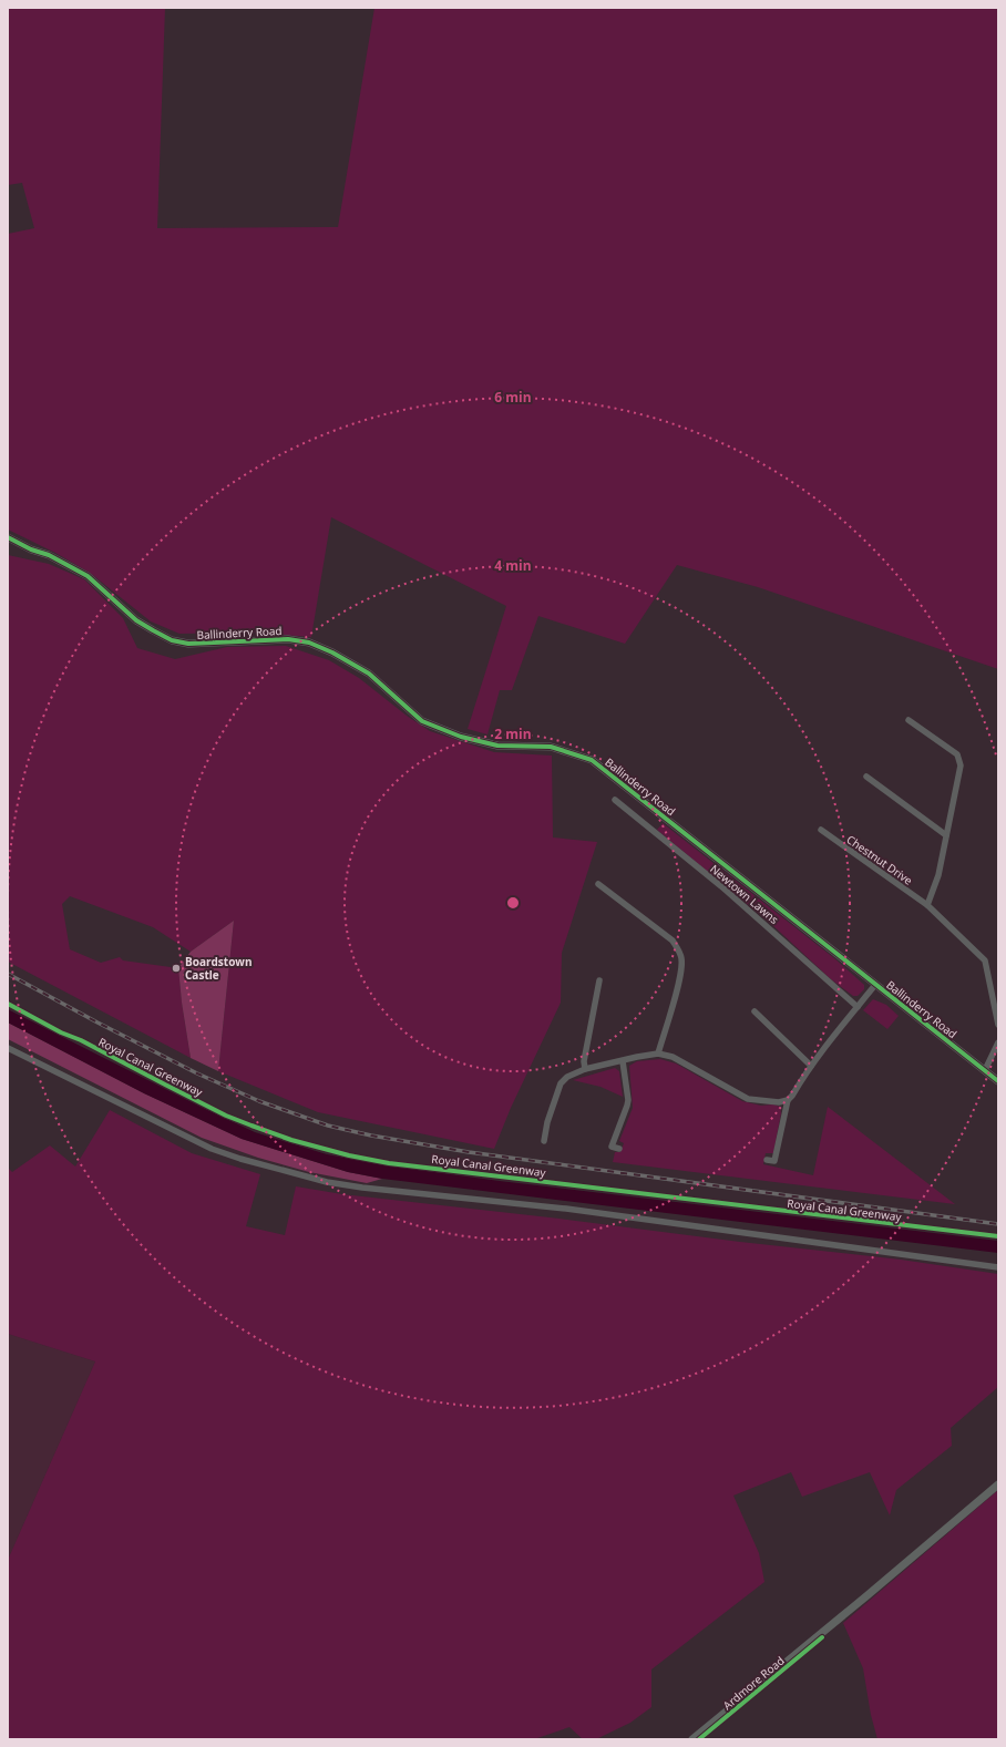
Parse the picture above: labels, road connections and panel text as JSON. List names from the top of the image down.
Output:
{
  "streets": {
    "street": [
      "Ballinderry Road",
      "Chestnut Drive",
      "Newtown Lawns",
      "Ardmore Road"
    ],
    "cycle path": ["Royal Canal Greenway"]
  },
  "places": ["Boardstown Castle"],
  "rings": ["6 min", "4 min", "2 min"]
}
